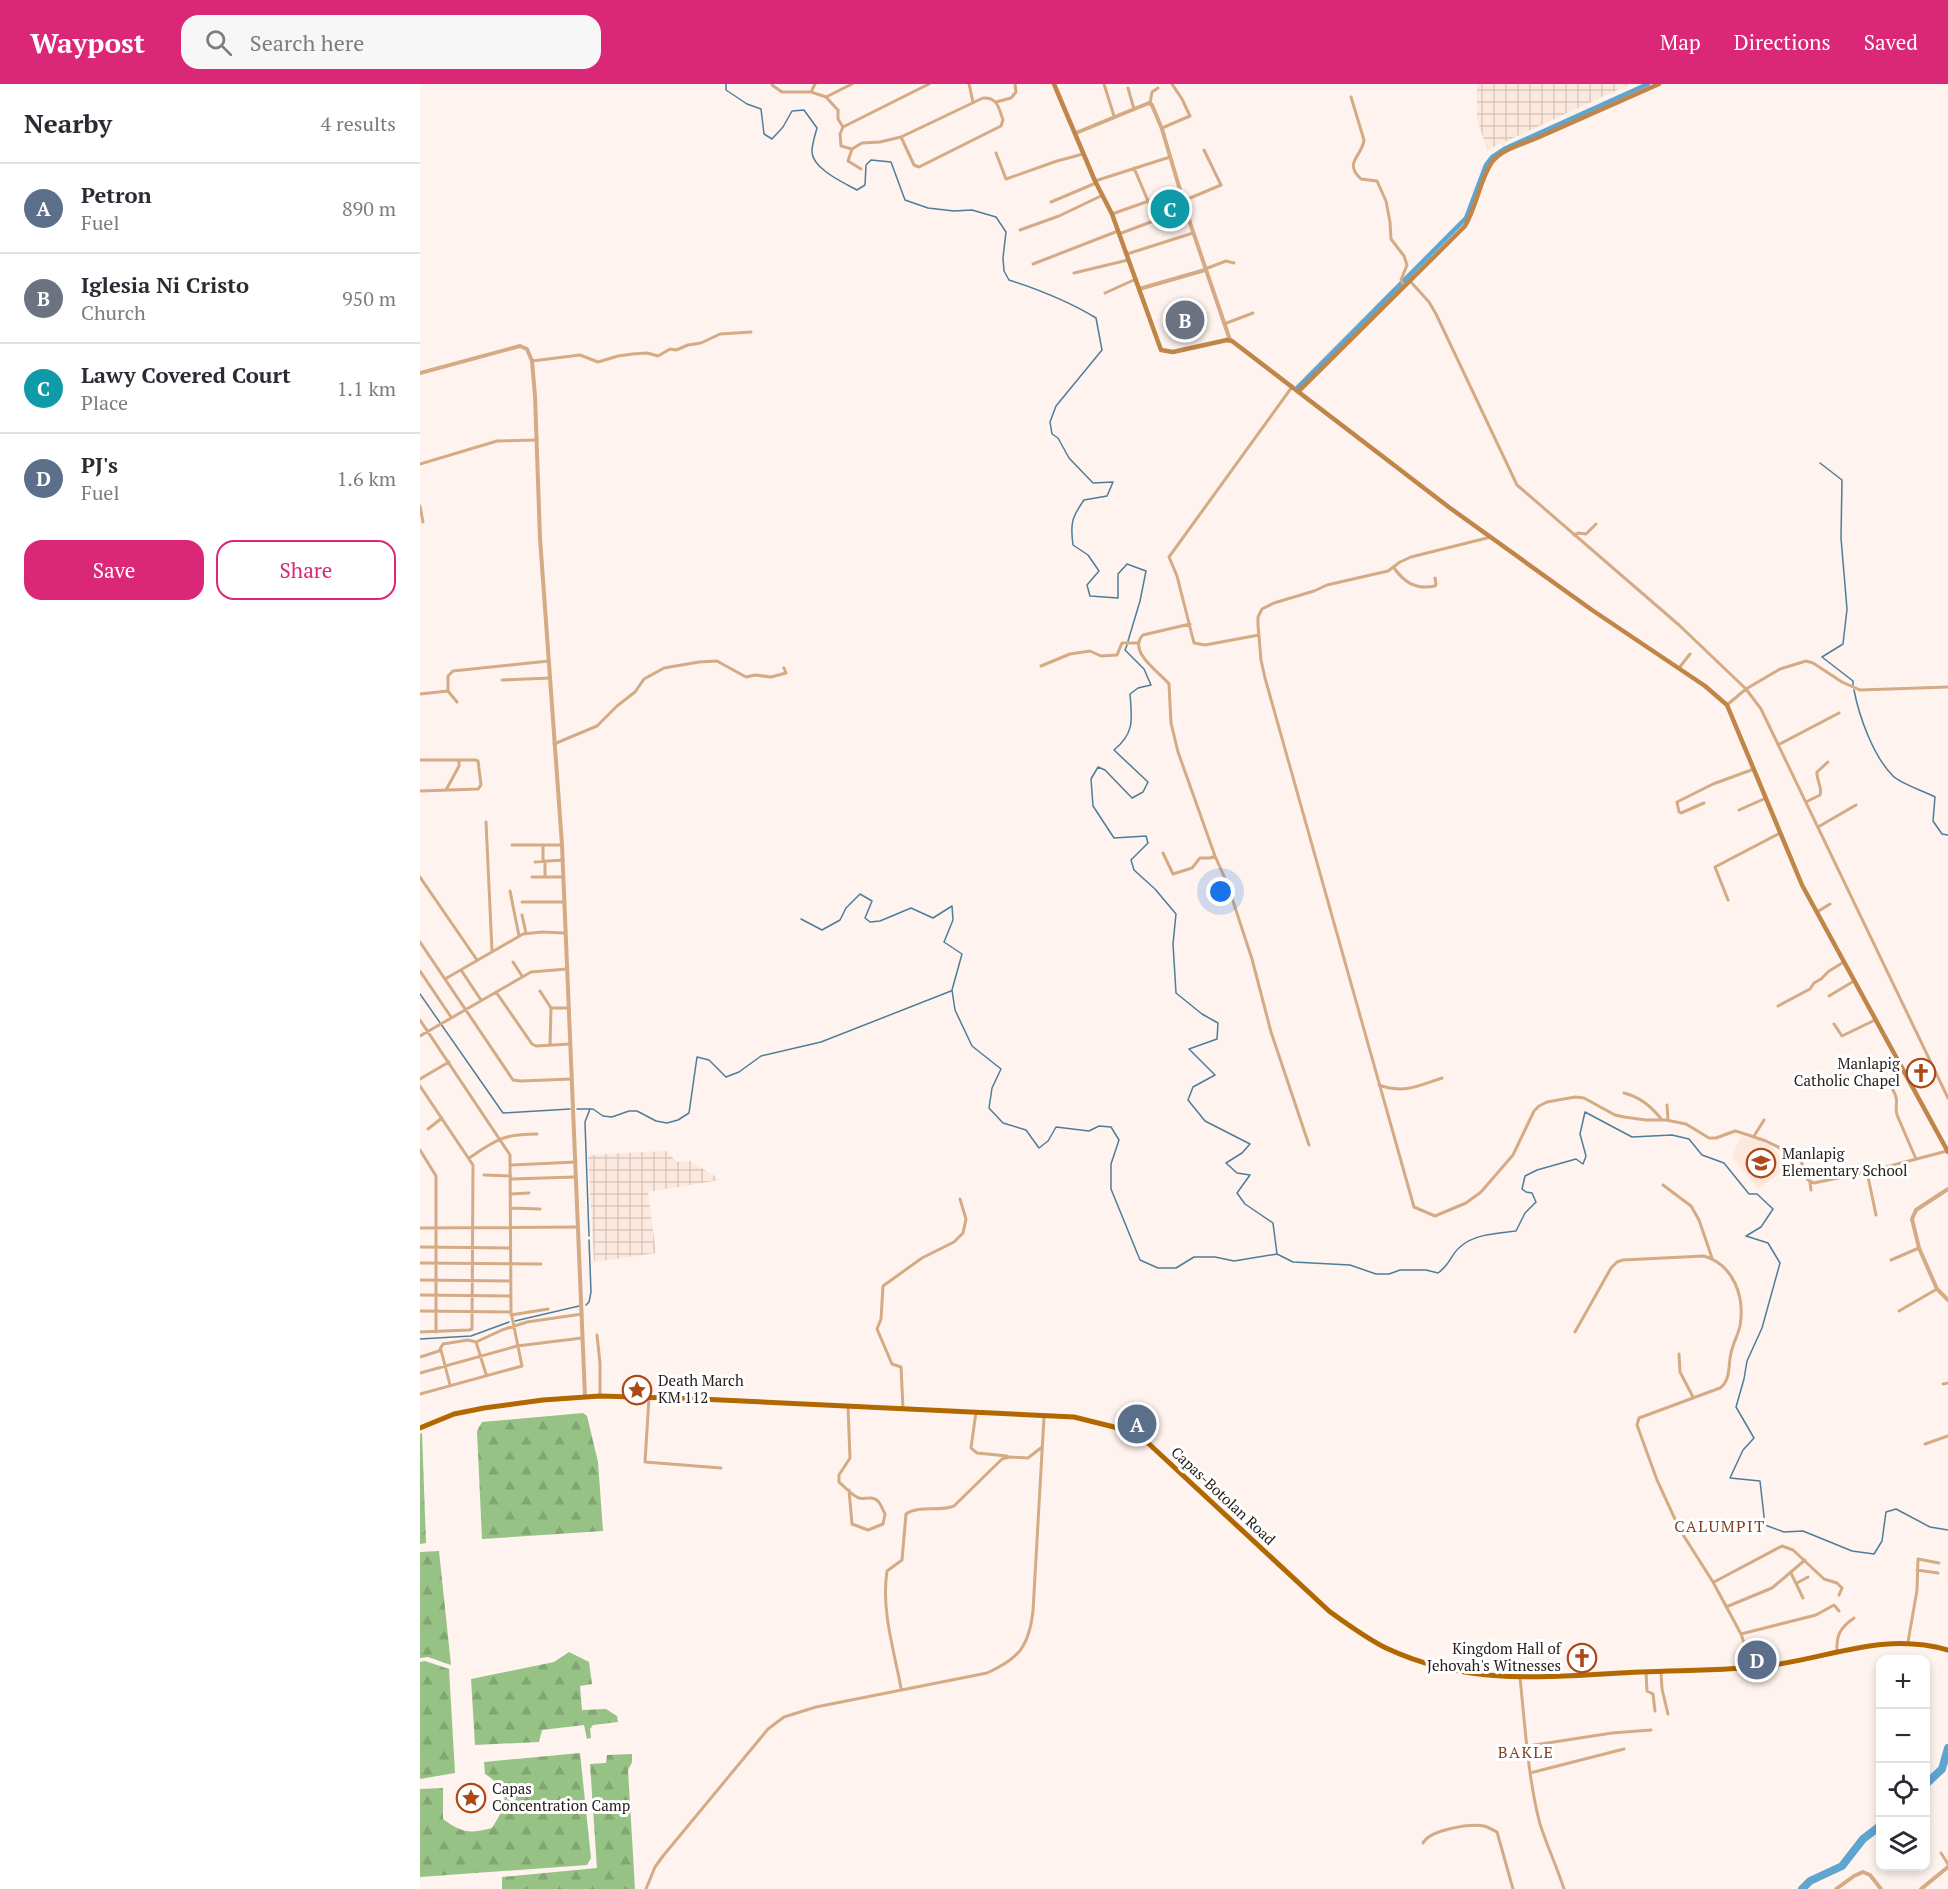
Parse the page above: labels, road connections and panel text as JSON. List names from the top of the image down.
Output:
{
  "streets": {
    "main road": ["Capas-Botolan Road"]
  },
  "districts": ["CALUMPIT", "BAKLE"],
  "places": {
    "church": ["Manlapig Catholic Chapel", "Kingdom Hall of Jehovah's Witnesses"],
    "school or university": ["Manlapig Elementary School"],
    "place": ["Death March KM 112", "Capas Concentration Camp"]
  },
  "page": {
    "header": "Waypost",
    "search": "Search here",
    "nav": ["Map", "Directions", "Saved"],
    "heading": ["Nearby", "4 results"],
    "list": [
      {
        "mark": "A",
        "name": "Petron",
        "note": "Fuel",
        "value": "890 m"
      },
      {
        "mark": "B",
        "name": "Iglesia Ni Cristo",
        "note": "Church",
        "value": "950 m"
      },
      {
        "mark": "C",
        "name": "Lawy Covered Court",
        "note": "Place",
        "value": "1.1 km"
      },
      {
        "mark": "D",
        "name": "PJ's",
        "note": "Fuel",
        "value": "1.6 km"
      }
    ],
    "pins": [
      "C",
      "B",
      "A",
      "D"
    ],
    "buttons": ["Save", "Share"],
    "map_buttons": ["+", "−"]
  }
}
